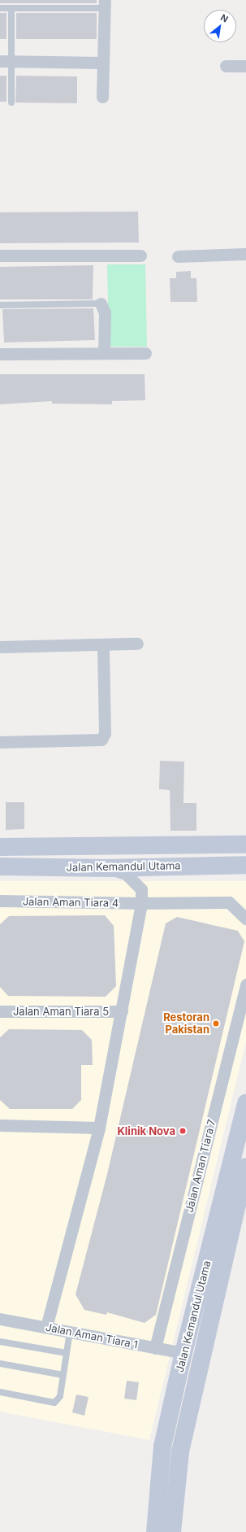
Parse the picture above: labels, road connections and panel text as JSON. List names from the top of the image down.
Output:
{
  "streets": {
    "street": [
      "Jalan Kemandul Utama",
      "Jalan Aman Tiara 4",
      "Jalan Aman Tiara 5",
      "Jalan Aman Tiara 7",
      "Jalan Aman Tiara 1"
    ]
  },
  "crossings": [
    ["Jalan Kemandul Utama", "Jalan Aman Tiara 1"],
    ["Jalan Aman Tiara 7", "Jalan Aman Tiara 1"]
  ],
  "places": ["Restoran Pakistan", "Klinik Nova"],
  "north": "top right"
}
